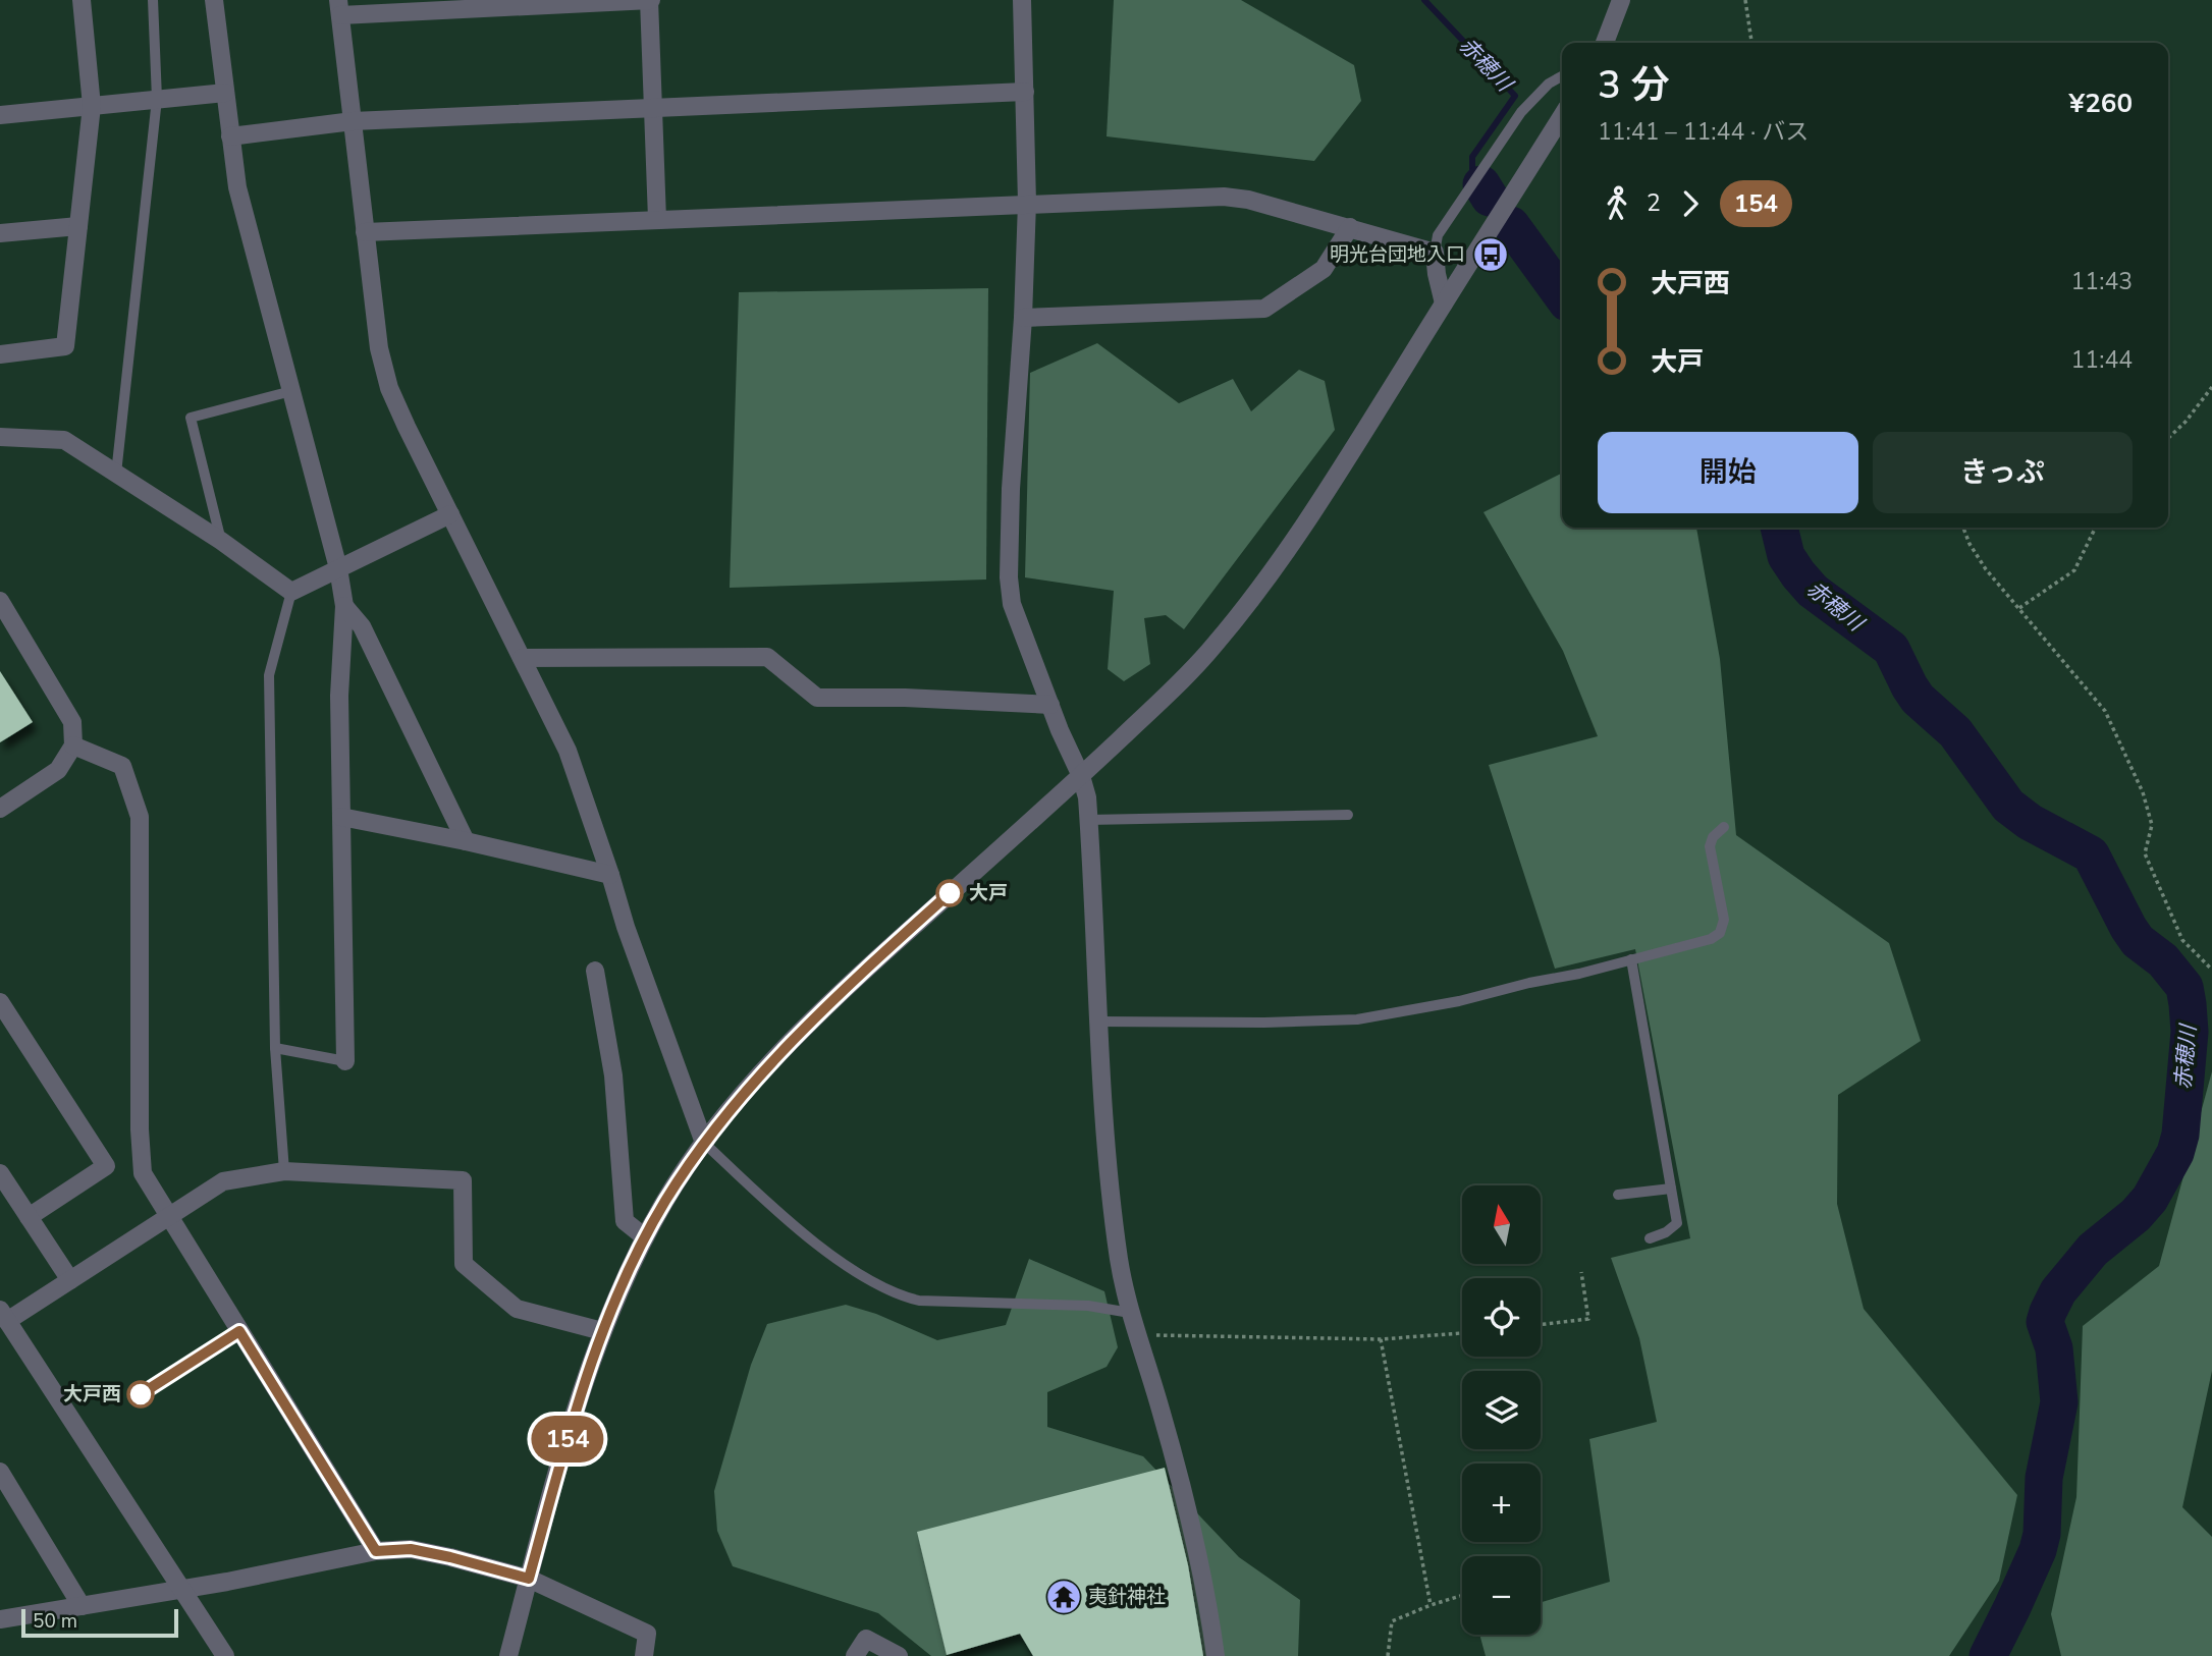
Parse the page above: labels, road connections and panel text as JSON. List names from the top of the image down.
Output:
{
  "water": ["赤穂川"],
  "places": {
    "bus stop": ["明光台団地入口"],
    "other": ["大戸", "大戸西"],
    "temple": ["夷針神社"]
  },
  "lines": ["bus line 154"],
  "scale_bar": "50 m",
  "north": "top",
  "page": {
    "on_map": "154",
    "heading": ["3 分", "11:41 – 11:44 · バス", "¥260"],
    "legs": ["2", "154"],
    "list": [
      {
        "name": "大戸西",
        "value": "11:43"
      },
      {
        "name": "大戸",
        "value": "11:44"
      }
    ],
    "buttons": ["開始", "きっぷ"],
    "map_buttons": ["+", "−"],
    "scale": "50 m"
  }
}
